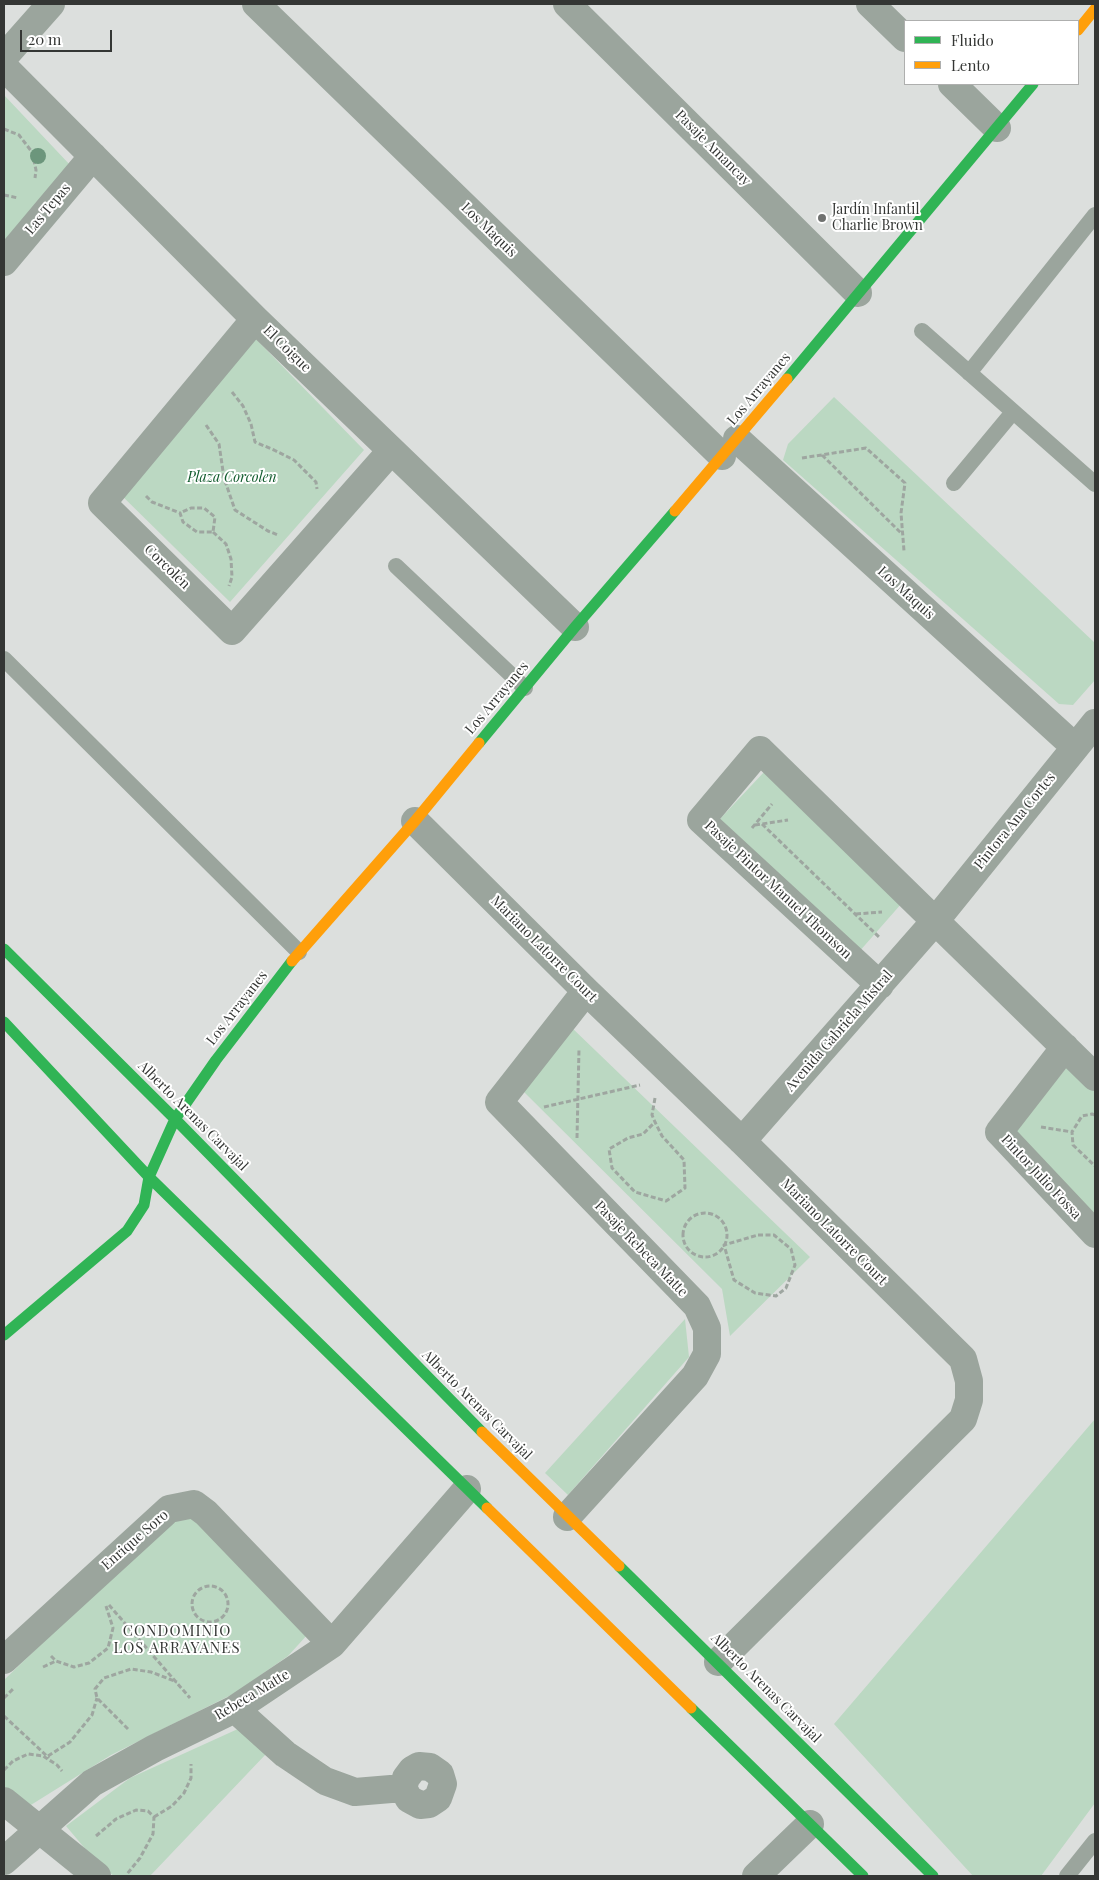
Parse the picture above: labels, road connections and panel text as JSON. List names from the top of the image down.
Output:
{
  "streets": {
    "street": [
      "Pasaje Amancay",
      "Las Tepas",
      "Los Maquis",
      "El Coigue",
      "Los Arrayanes",
      "Corcolén",
      "Pintora Ana Cortes",
      "Pasaje Pintor Manuel Thomson",
      "Mariano Latorre Court",
      "Avenida Gabriela Mistral",
      "Alberto Arenas Carvajal",
      "Pintor Julio Fossa",
      "Pasaje Rebeca Matte",
      "Enrique Soro",
      "Rebeca Matte"
    ]
  },
  "crossings": [
    ["Pasaje Amancay", "Los Arrayanes"],
    ["Las Tepas", "El Coigue"],
    ["Los Maquis", "Los Arrayanes"],
    ["Los Maquis", "Pintora Ana Cortes"],
    ["El Coigue", "Los Arrayanes"],
    ["El Coigue", "Corcolén"],
    ["Los Arrayanes", "Mariano Latorre Court"],
    ["Los Arrayanes", "Alberto Arenas Carvajal"],
    ["Pintora Ana Cortes", "Pasaje Pintor Manuel Thomson"],
    ["Pintora Ana Cortes", "Avenida Gabriela Mistral"],
    ["Pasaje Pintor Manuel Thomson", "Avenida Gabriela Mistral"],
    ["Mariano Latorre Court", "Avenida Gabriela Mistral"],
    ["Mariano Latorre Court", "Alberto Arenas Carvajal"],
    ["Mariano Latorre Court", "Pasaje Rebeca Matte"],
    ["Alberto Arenas Carvajal", "Pasaje Rebeca Matte"],
    ["Enrique Soro", "Rebeca Matte"]
  ],
  "districts": ["CONDOMINIO LOS ARRAYANES"],
  "parks": ["Plaza Corcolen"],
  "places": ["Jardín Infantil Charlie Brown"],
  "legend": ["Fluido", "Lento"],
  "scale_bar": "20 m"
}
